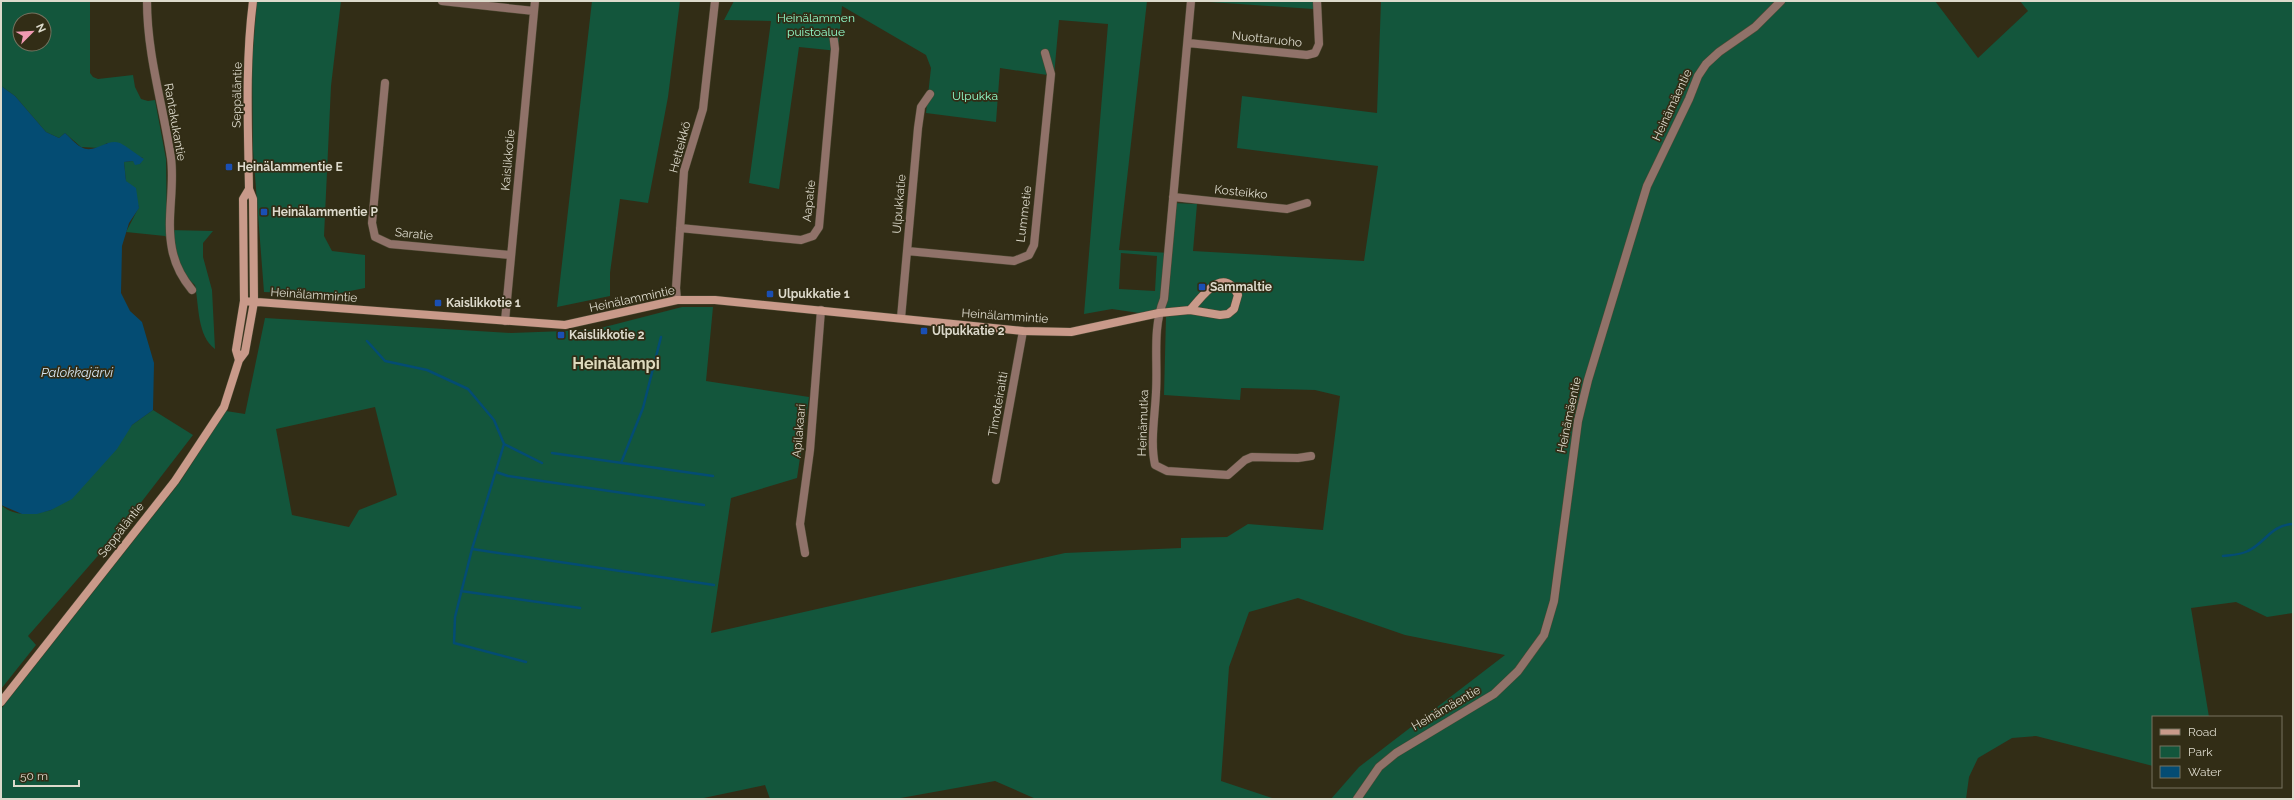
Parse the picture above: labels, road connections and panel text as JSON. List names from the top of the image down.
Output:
{
  "streets": {
    "street": [
      "Nuottaruoho",
      "Seppäläntie",
      "Heinämäentie",
      "Rantakukantie",
      "Hetteikkö",
      "Kaislikkotie",
      "Kosteikko",
      "Aapatie",
      "Ulpukkatie",
      "Lummetie",
      "Saratie",
      "Heinälammintie",
      "Timoteiraitti",
      "Heinämutka",
      "Apilakaari"
    ]
  },
  "crossings": [
    ["Seppäläntie", "Heinälammintie"],
    ["Hetteikkö", "Aapatie"],
    ["Hetteikkö", "Heinälammintie"],
    ["Kaislikkotie", "Saratie"],
    ["Kaislikkotie", "Heinälammintie"],
    ["Ulpukkatie", "Lummetie"],
    ["Ulpukkatie", "Heinälammintie"],
    ["Heinälammintie", "Timoteiraitti"],
    ["Heinälammintie", "Heinämutka"],
    ["Heinälammintie", "Apilakaari"]
  ],
  "districts": ["Heinälampi"],
  "water": ["Palokkajärvi"],
  "parks": ["Heinälammen puistoalue", "Ulpukka"],
  "places": {
    "transit": [
      "Heinälammentie E",
      "Heinälammentie P",
      "Sammaltie",
      "Ulpukkatie 1",
      "Kaislikkotie 1",
      "Ulpukkatie 2",
      "Kaislikkotie 2"
    ]
  },
  "legend": ["Road", "Park", "Water"],
  "scale_bar": "50 m",
  "north": "top right"
}
